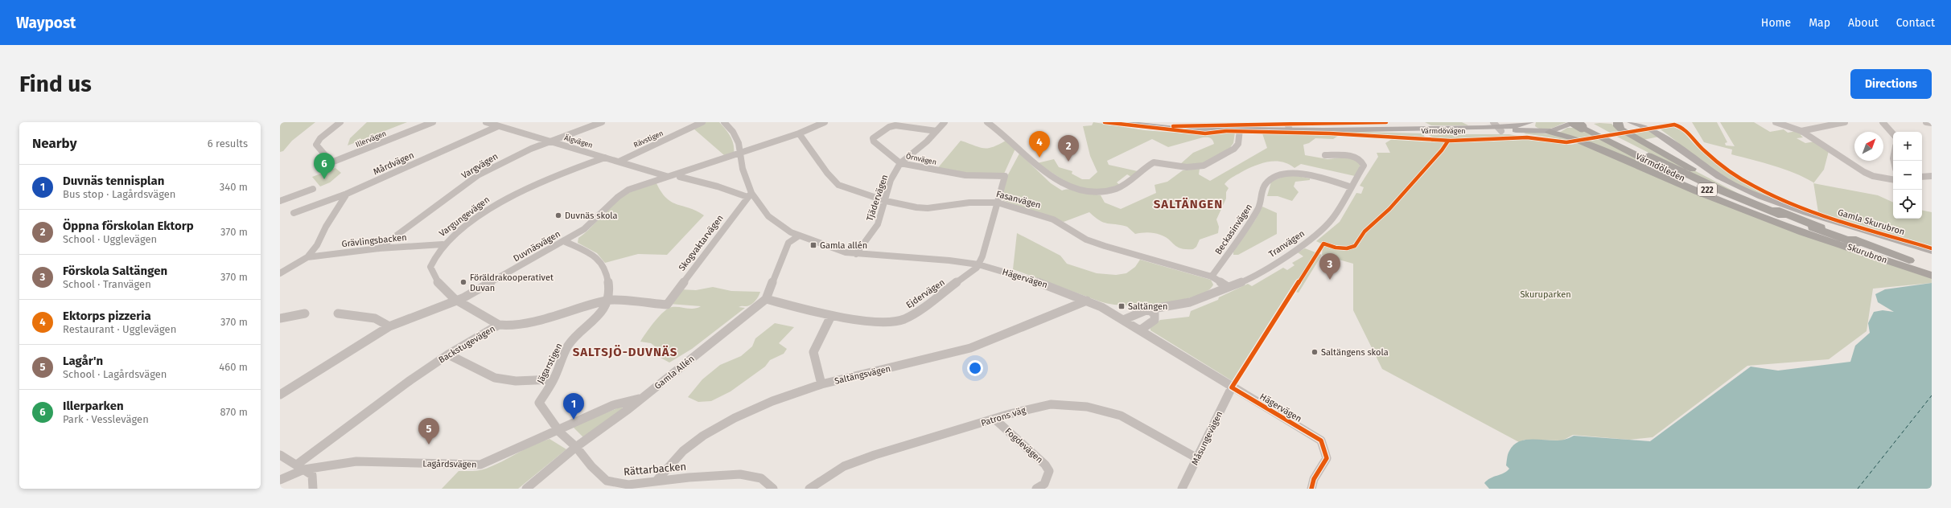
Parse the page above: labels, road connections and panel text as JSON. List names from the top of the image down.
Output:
{
  "streets": {
    "highway": ["Värmdöleden", "222"],
    "main road": ["Värmdövägen", "Gamla Skurubron"],
    "street": [
      "Illervägen",
      "Rävstigen",
      "Älgvägen",
      "Örnvägen",
      "Mårdvägen",
      "Vargvägen",
      "Tjädervägen",
      "Fasanvägen",
      "Vargungevägen",
      "Beckasinvägen",
      "Grävlingsbacken",
      "Skogvaktarvägen",
      "Tranvägen",
      "Duvnäsvägen",
      "Hägervägen",
      "Ejdervägen",
      "Backstugevägen",
      "Jägarstigen",
      "Gamla Allén",
      "Saltängsvägen",
      "Patrons väg",
      "Måsungevägen",
      "Fogdevägen",
      "Lagårdsvägen",
      "Rättarbacken"
    ]
  },
  "crossings": [
    ["Rävstigen", "Älgvägen"],
    ["Älgvägen", "Mårdvägen"],
    ["Älgvägen", "Vargvägen"],
    ["Älgvägen", "Vargungevägen"],
    ["Älgvägen", "Duvnäsvägen"],
    ["Örnvägen", "Tjädervägen"],
    ["Örnvägen", "Ejdervägen"],
    ["Vargvägen", "Grävlingsbacken"],
    ["Värmdöleden", "Gamla Skurubron"],
    ["Tjädervägen", "Fasanvägen"],
    ["Tjädervägen", "Hägervägen"],
    ["Fasanvägen", "Beckasinvägen"],
    ["Fasanvägen", "Tranvägen"],
    ["Fasanvägen", "Duvnäsvägen"],
    ["Fasanvägen", "Ejdervägen"],
    ["Vargungevägen", "Grävlingsbacken"],
    ["Vargungevägen", "Duvnäsvägen"],
    ["Vargungevägen", "Backstugevägen"],
    ["Beckasinvägen", "Tranvägen"],
    ["Skogvaktarvägen", "Hägervägen"],
    ["Skogvaktarvägen", "Backstugevägen"],
    ["Tranvägen", "Hägervägen"],
    ["Duvnäsvägen", "Hägervägen"],
    ["Duvnäsvägen", "Jägarstigen"],
    ["Hägervägen", "Ejdervägen"],
    ["Hägervägen", "Gamla Allén"],
    ["Hägervägen", "Saltängsvägen"],
    ["Hägervägen", "Måsungevägen"],
    ["Ejdervägen", "Gamla Allén"],
    ["Backstugevägen", "Jägarstigen"],
    ["Backstugevägen", "Lagårdsvägen"],
    ["Jägarstigen", "Lagårdsvägen"],
    ["Jägarstigen", "Rättarbacken"],
    ["Gamla Allén", "Lagårdsvägen"],
    ["Gamla Allén", "Rättarbacken"],
    ["Saltängsvägen", "Rättarbacken"],
    ["Patrons väg", "Måsungevägen"],
    ["Patrons väg", "Fogdevägen"],
    ["Lagårdsvägen", "Rättarbacken"]
  ],
  "districts": ["SALTÄNGEN", "SALTSJÖ-DUVNÄS"],
  "parks": ["Skuruparken"],
  "places": {
    "other": ["Duvnäs skola", "Föräldrakooperativet Duvan", "Saltängens skola"],
    "transit": ["Gamla allén", "Saltängen"]
  },
  "north": "top right",
  "page": {
    "header": "Waypost",
    "nav": [
      "Home",
      "Map",
      "About",
      "Contact"
    ],
    "buttons": "Directions",
    "title": "Find us",
    "heading": ["Nearby", "6 results"],
    "pins": [
      "4",
      "2",
      "6",
      "3",
      "1",
      "5"
    ],
    "map_buttons": ["+", "−"],
    "list": [
      {
        "mark": "1",
        "name": "Duvnäs tennisplan",
        "note": "Bus stop · Lagårdsvägen",
        "value": "340 m"
      },
      {
        "mark": "2",
        "name": "Öppna förskolan Ektorp",
        "note": "School · Ugglevägen",
        "value": "370 m"
      },
      {
        "mark": "3",
        "name": "Förskola Saltängen",
        "note": "School · Tranvägen",
        "value": "370 m"
      },
      {
        "mark": "4",
        "name": "Ektorps pizzeria",
        "note": "Restaurant · Ugglevägen",
        "value": "370 m"
      },
      {
        "mark": "5",
        "name": "Lagår'n",
        "note": "School · Lagårdsvägen",
        "value": "460 m"
      },
      {
        "mark": "6",
        "name": "Illerparken",
        "note": "Park · Vesslevägen",
        "value": "870 m"
      }
    ]
  }
}
